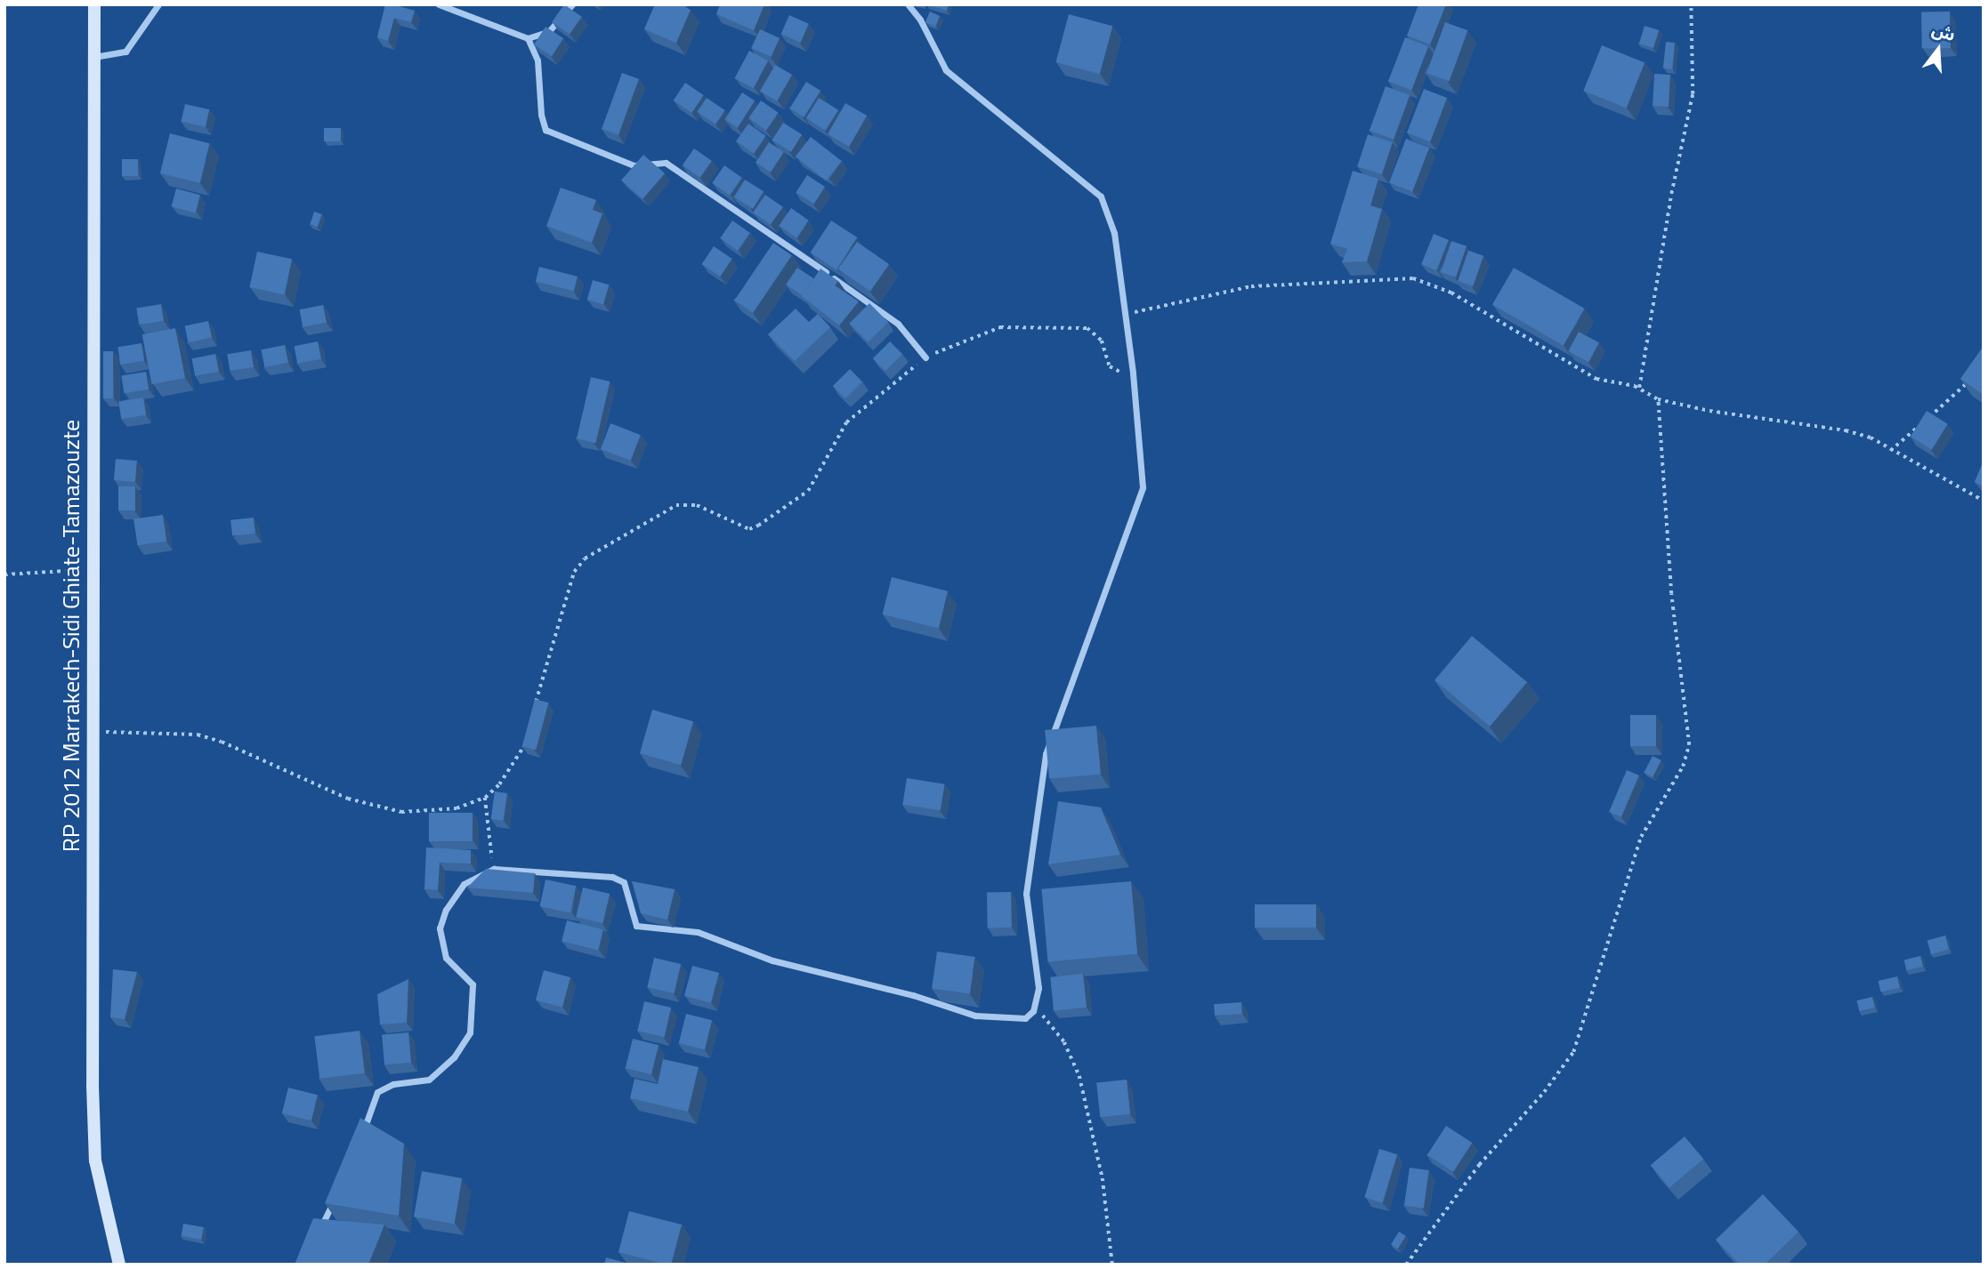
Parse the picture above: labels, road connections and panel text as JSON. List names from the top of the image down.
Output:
{
  "streets": {
    "street": ["RP 2012 Marrakech-Sidi Ghiate-Tamazouzte"]
  },
  "north": "top"
}
